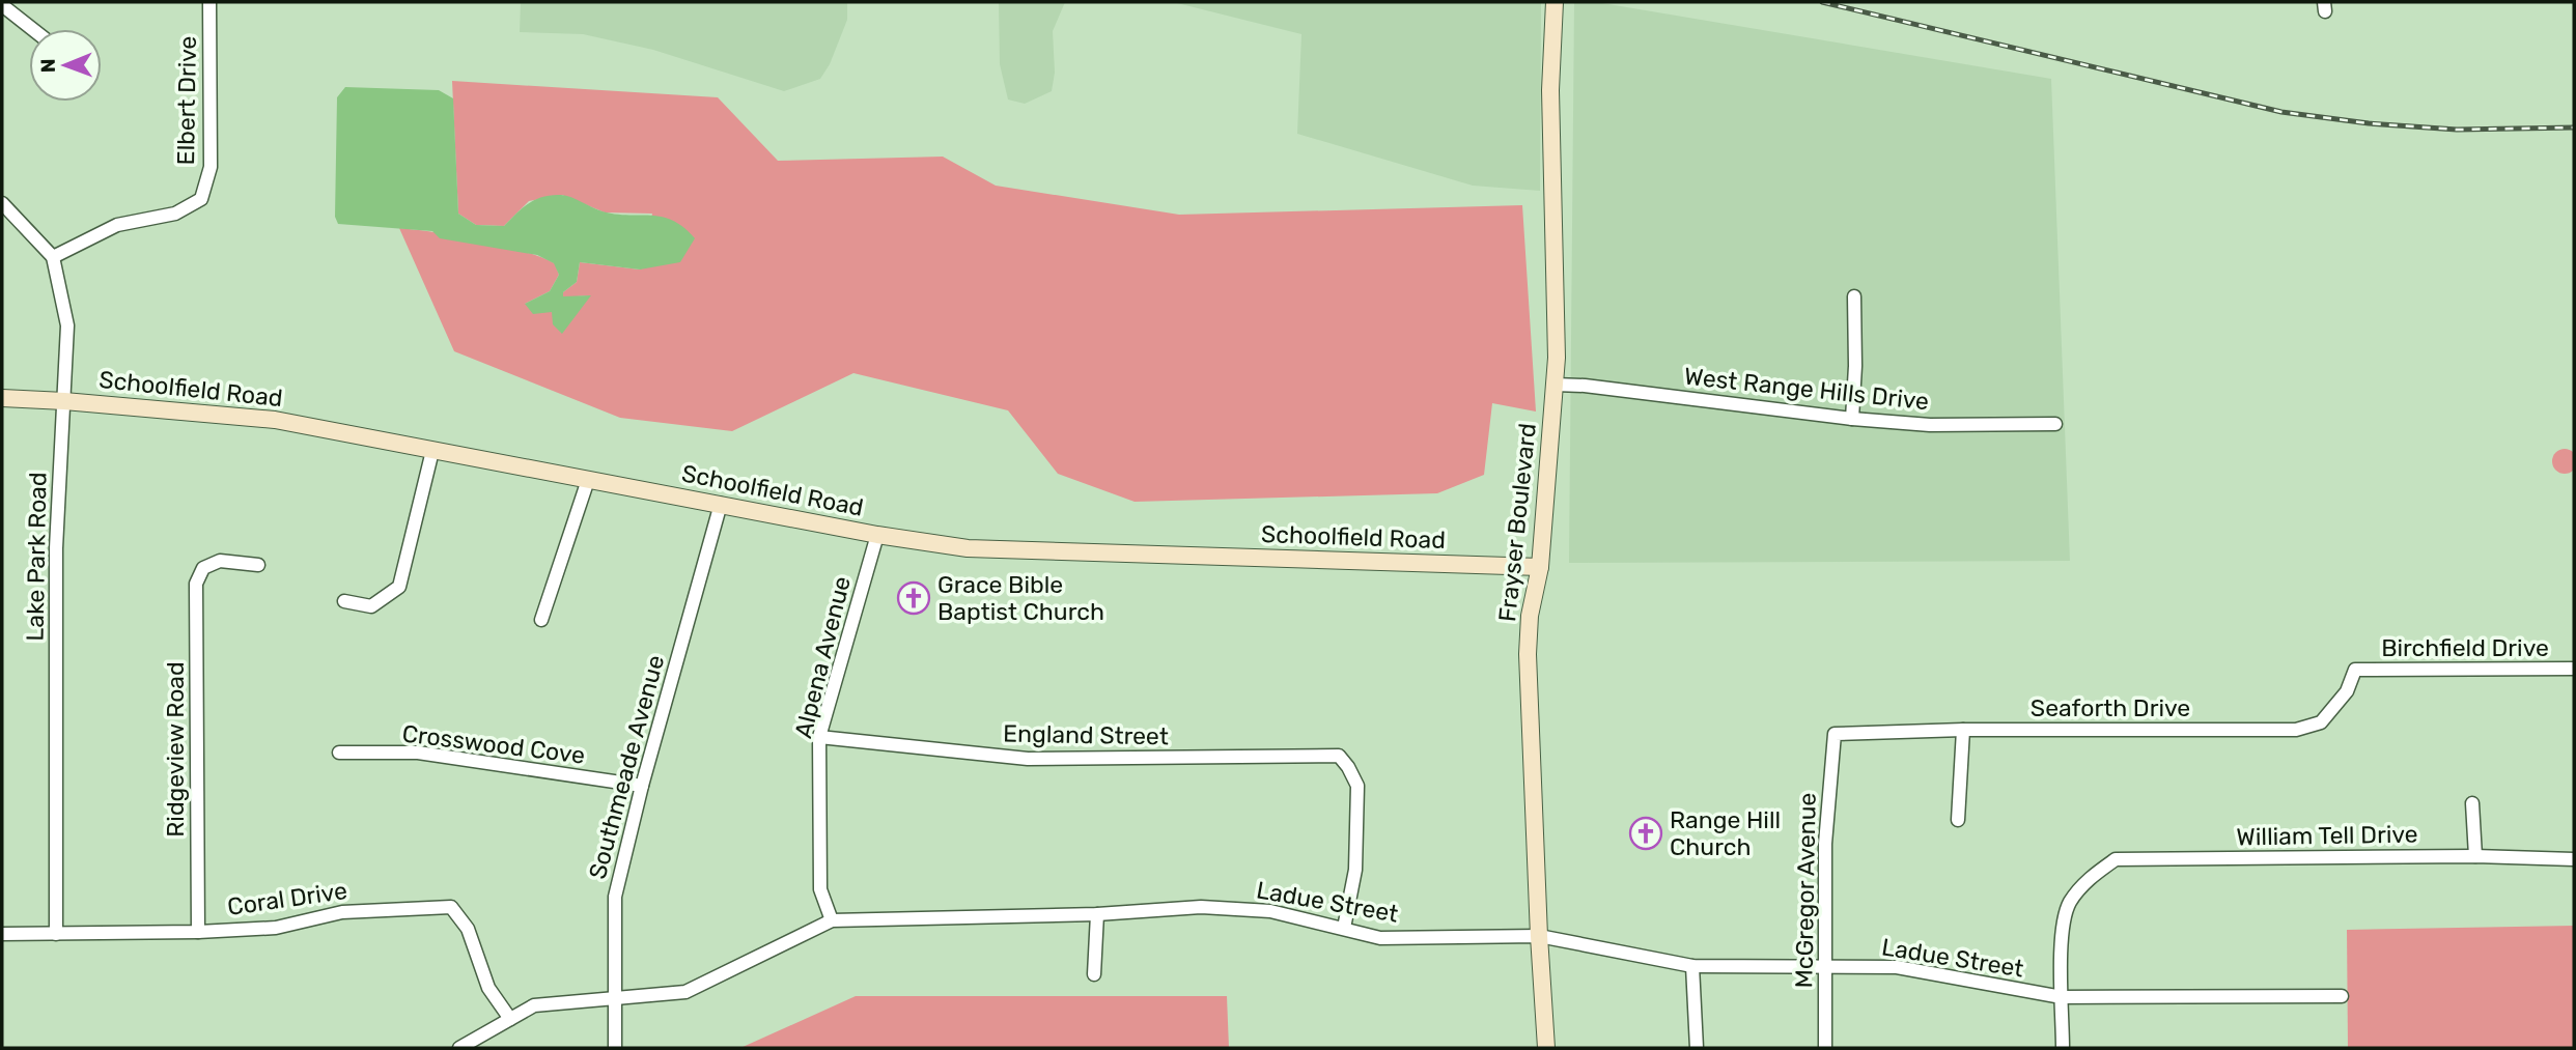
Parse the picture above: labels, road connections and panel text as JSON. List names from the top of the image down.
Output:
{
  "streets": {
    "street": [
      "Elbert Drive",
      "Schoolfield Road",
      "West Range Hills Drive",
      "Frayser Boulevard",
      "Lake Park Road",
      "Birchfield Drive",
      "Alpena Avenue",
      "Seaforth Drive",
      "England Street",
      "Crosswood Cove",
      "Ridgeview Road",
      "Southmeade Avenue",
      "William Tell Drive",
      "McGregor Avenue",
      "Coral Drive",
      "Ladue Street"
    ]
  },
  "crossings": [
    ["Elbert Drive", "Lake Park Road"],
    ["Schoolfield Road", "Frayser Boulevard"],
    ["Schoolfield Road", "Lake Park Road"],
    ["Schoolfield Road", "Alpena Avenue"],
    ["Schoolfield Road", "Southmeade Avenue"],
    ["West Range Hills Drive", "Frayser Boulevard"],
    ["Frayser Boulevard", "Ladue Street"],
    ["Lake Park Road", "Coral Drive"],
    ["Birchfield Drive", "Seaforth Drive"],
    ["Alpena Avenue", "England Street"],
    ["Alpena Avenue", "Ladue Street"],
    ["Seaforth Drive", "McGregor Avenue"],
    ["England Street", "Ladue Street"],
    ["Crosswood Cove", "Southmeade Avenue"],
    ["Ridgeview Road", "Coral Drive"],
    ["Southmeade Avenue", "Ladue Street"],
    ["William Tell Drive", "Ladue Street"],
    ["McGregor Avenue", "Ladue Street"],
    ["Coral Drive", "Ladue Street"]
  ],
  "places": {
    "church": ["Grace Bible Baptist Church", "Range Hill Church"]
  },
  "north": "left"
}
